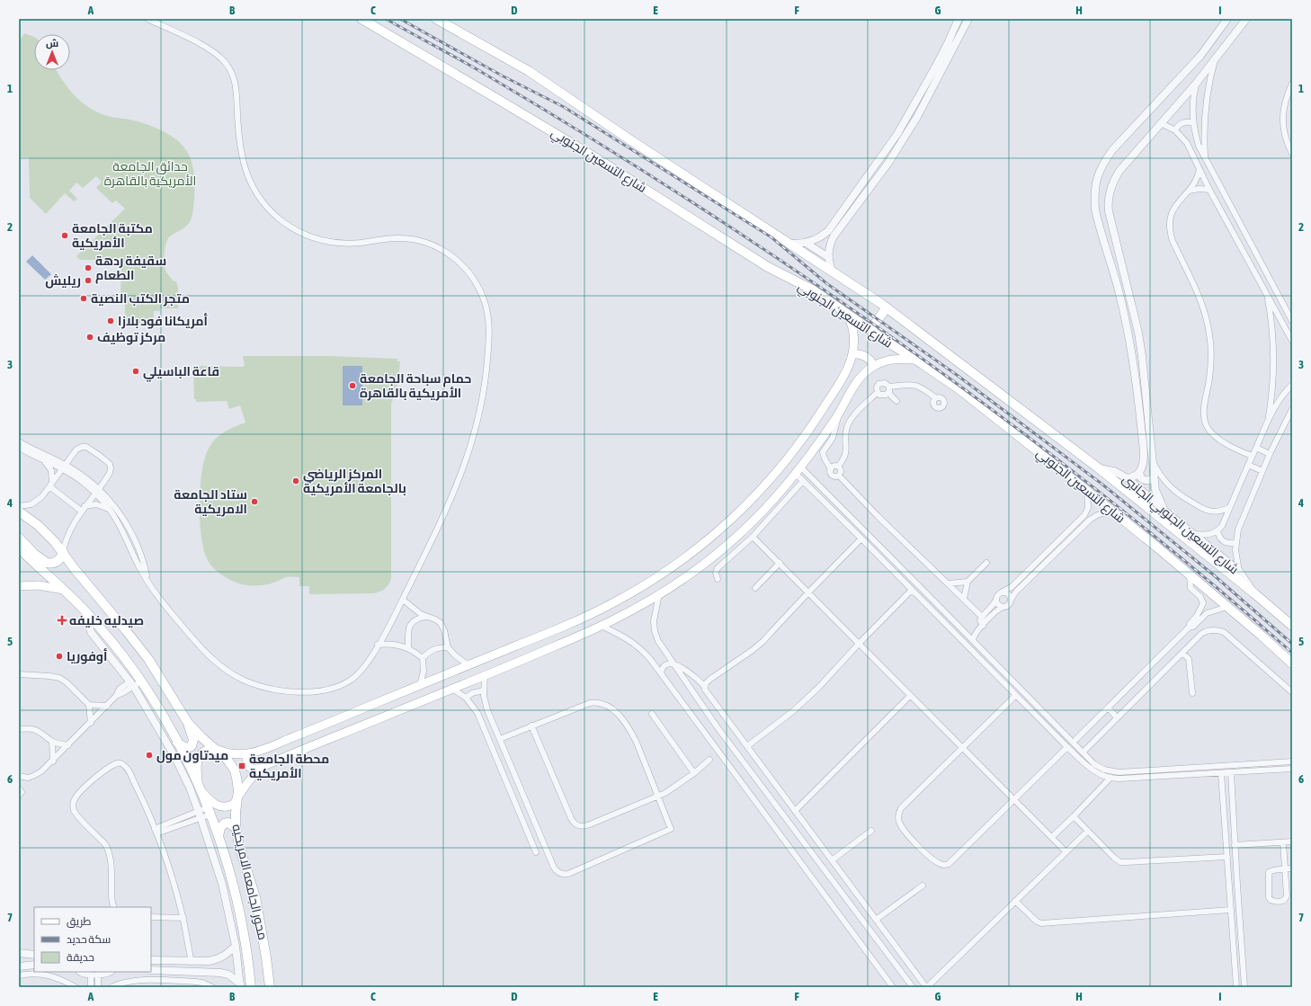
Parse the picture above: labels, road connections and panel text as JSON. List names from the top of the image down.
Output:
{
  "streets": {
    "main road": ["شارع التسعين الجنوبي", "محور الجامعه الامريكيه"],
    "street": ["شارع التسعين الجنوبي الجانبى"]
  },
  "crossings": [
    ["شارع التسعين الجنوبي", "شارع التسعين الجنوبي الجانبى"]
  ],
  "parks": ["حدائق الجامعة الأمريكية بالقاهرة"],
  "places": {
    "other": [
      "مكتبة الجامعة الأمريكية",
      "سقيفة ردهة الطعام",
      "ريليش",
      "متجر الكتب النصية",
      "أمريكانا فود بلازا",
      "مركز توظيف",
      "قاعة الباسيلي",
      "حمام سباحة الجامعة الأمريكية بالقاهرة",
      "المركز الرياضي بالجامعة الأمريكية",
      "ستاد الجامعة الامريكية",
      "أوفوريا",
      "ميدتاون مول"
    ],
    "health": ["صيدليه خليفه"],
    "transit": ["محطة الجامعة الأمريكية"]
  },
  "legend": ["طريق", "سكة حديد", "حديقة"],
  "north": "top",
  "grid": {
    "columns": [
      "A",
      "B",
      "C",
      "D",
      "E",
      "F",
      "G",
      "H",
      "I"
    ],
    "rows": [
      "1",
      "2",
      "3",
      "4",
      "5",
      "6",
      "7"
    ]
  }
}
